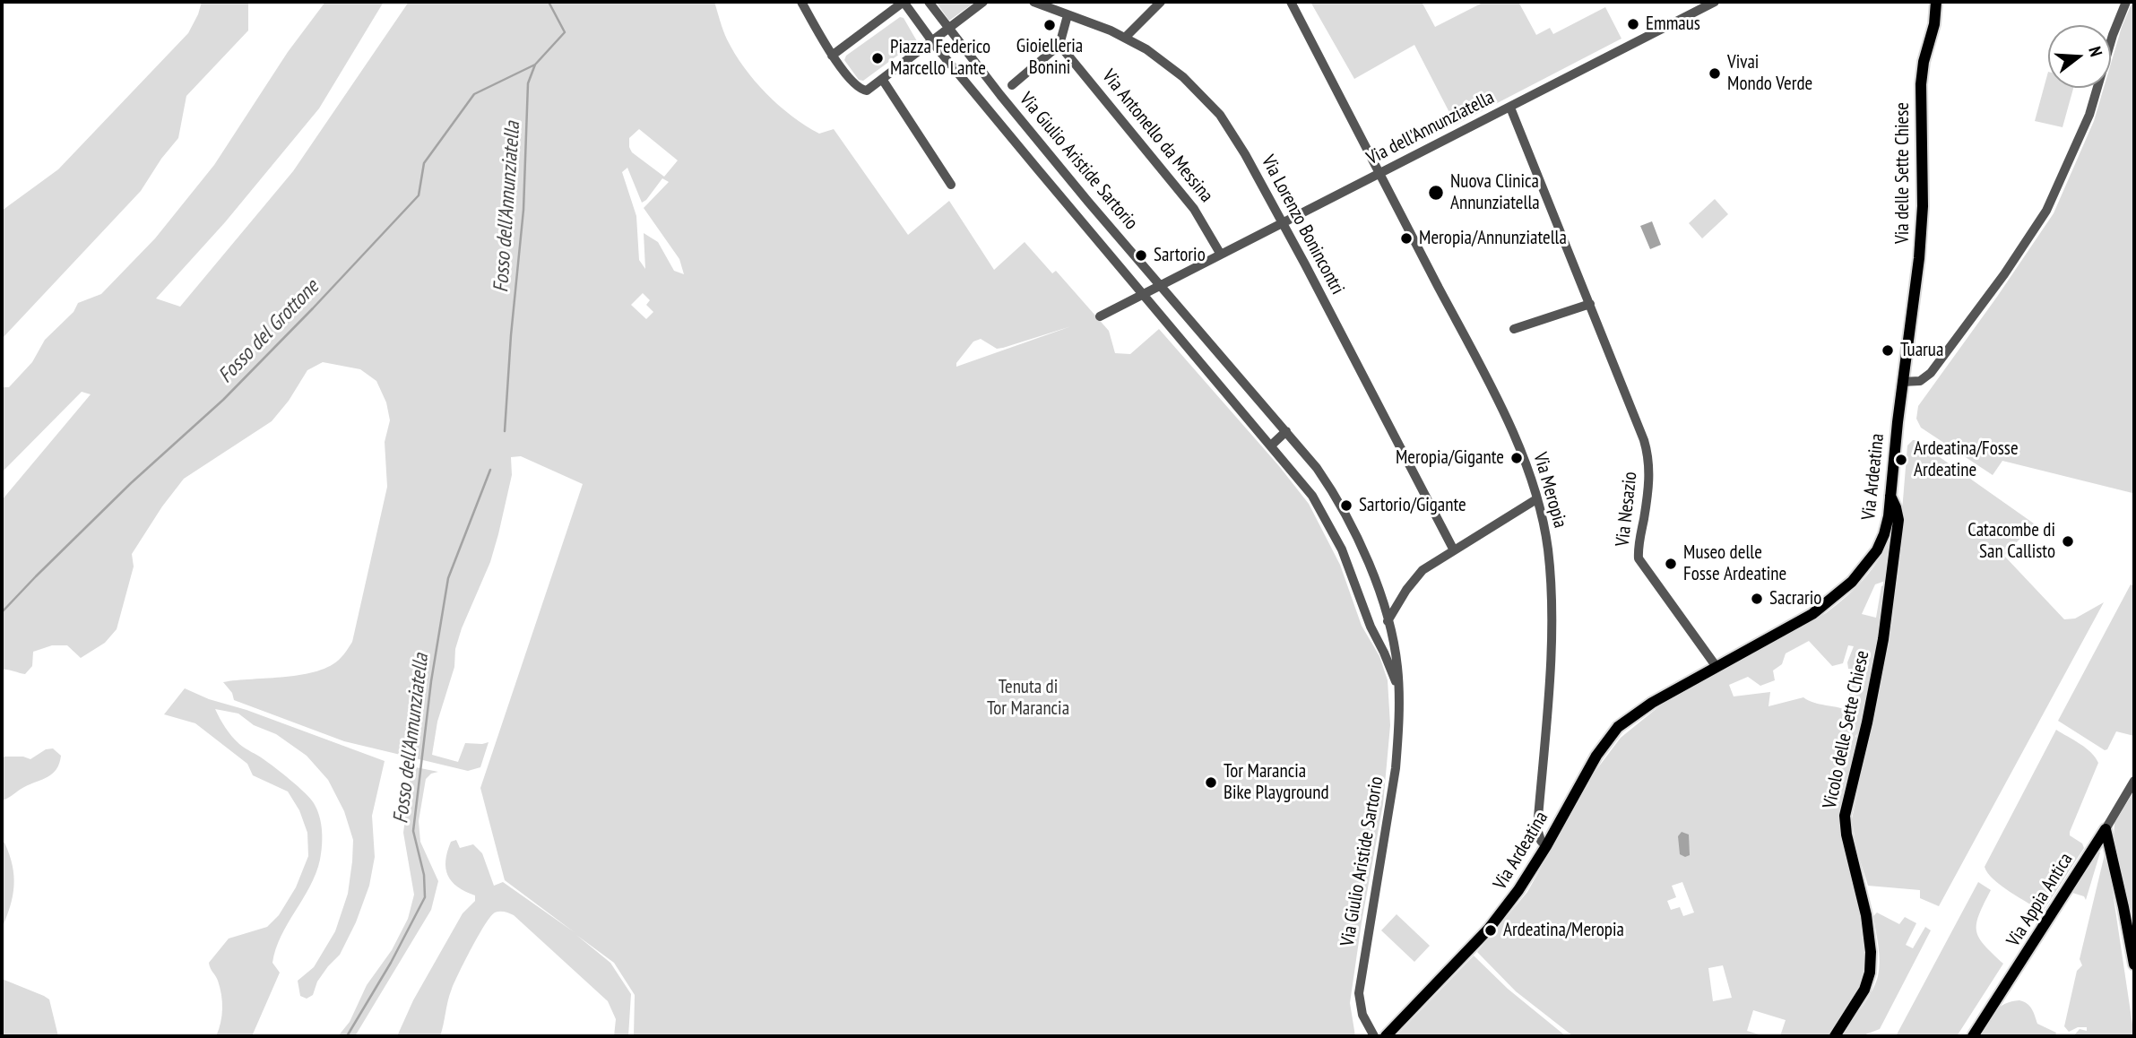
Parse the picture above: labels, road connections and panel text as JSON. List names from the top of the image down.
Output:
{
  "streets": {
    "main road": [
      "Via delle Sette Chiese",
      "Via Ardeatina",
      "Vicolo delle Sette Chiese",
      "Via Appia Antica"
    ],
    "street": [
      "Via dell'Annunziatella",
      "Via Antonello da Messina",
      "Via Giulio Aristide Sartorio",
      "Via Lorenzo Bonincontri",
      "Via Meropia",
      "Via Nesazio"
    ]
  },
  "crossings": [
    ["Via dell'Annunziatella", "Via Antonello da Messina"],
    ["Via dell'Annunziatella", "Via Giulio Aristide Sartorio"],
    ["Via dell'Annunziatella", "Via Lorenzo Bonincontri"],
    ["Via dell'Annunziatella", "Via Meropia"],
    ["Via dell'Annunziatella", "Via Nesazio"],
    ["Via delle Sette Chiese", "Via Ardeatina"],
    ["Via Ardeatina", "Via Meropia"],
    ["Via Ardeatina", "Via Nesazio"],
    ["Via Ardeatina", "Vicolo delle Sette Chiese"]
  ],
  "water": ["Fosso dell'Annunziatella", "Fosso del Grottone"],
  "parks": ["Tenuta di Tor Marancia"],
  "places": [
    "Emmaus",
    "Gioielleria Bonini",
    "Piazza Federico Marcello Lante",
    "Vivai Mondo Verde",
    "Nuova Clinica Annunziatella",
    "Meropia/Annunziatella",
    "Sartorio",
    "Tuarua",
    "Meropia/Gigante",
    "Ardeatina/Fosse Ardeatine",
    "Sartorio/Gigante",
    "Catacombe di San Callisto",
    "Museo delle Fosse Ardeatine",
    "Sacrario",
    "Tor Marancia Bike Playground",
    "Ardeatina/Meropia"
  ],
  "north": "right"
}
